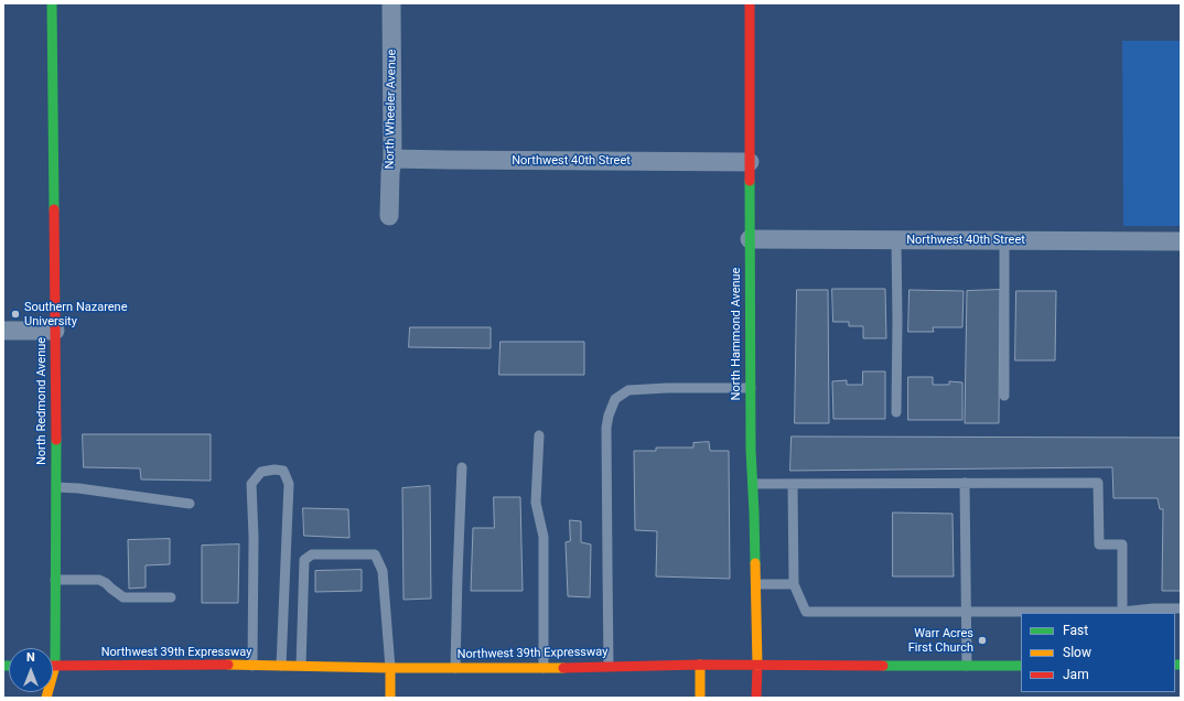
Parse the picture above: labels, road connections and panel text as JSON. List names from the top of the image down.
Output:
{
  "streets": {
    "main road": ["North Hammond Avenue", "North Redmond Avenue", "Northwest 39th Expressway"],
    "street": ["North Wheeler Avenue", "Northwest 40th Street"]
  },
  "crossings": [
    ["North Wheeler Avenue", "Northwest 40th Street"],
    ["Northwest 40th Street", "North Hammond Avenue"],
    ["North Hammond Avenue", "Northwest 39th Expressway"],
    ["North Redmond Avenue", "Northwest 39th Expressway"]
  ],
  "places": ["Southern Nazarene University", "Warr Acres First Church"],
  "legend": ["Fast", "Slow", "Jam"],
  "north": "top"
}
